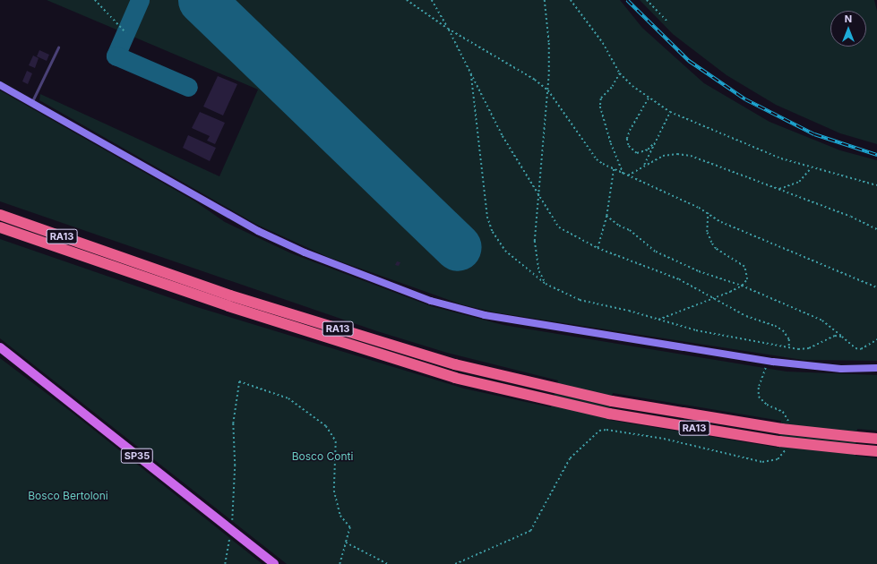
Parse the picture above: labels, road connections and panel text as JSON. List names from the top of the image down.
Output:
{
  "streets": {
    "highway": ["RA13"],
    "main road": ["SP35"]
  },
  "parks": ["Bosco Conti", "Bosco Bertoloni"],
  "north": "top"
}
